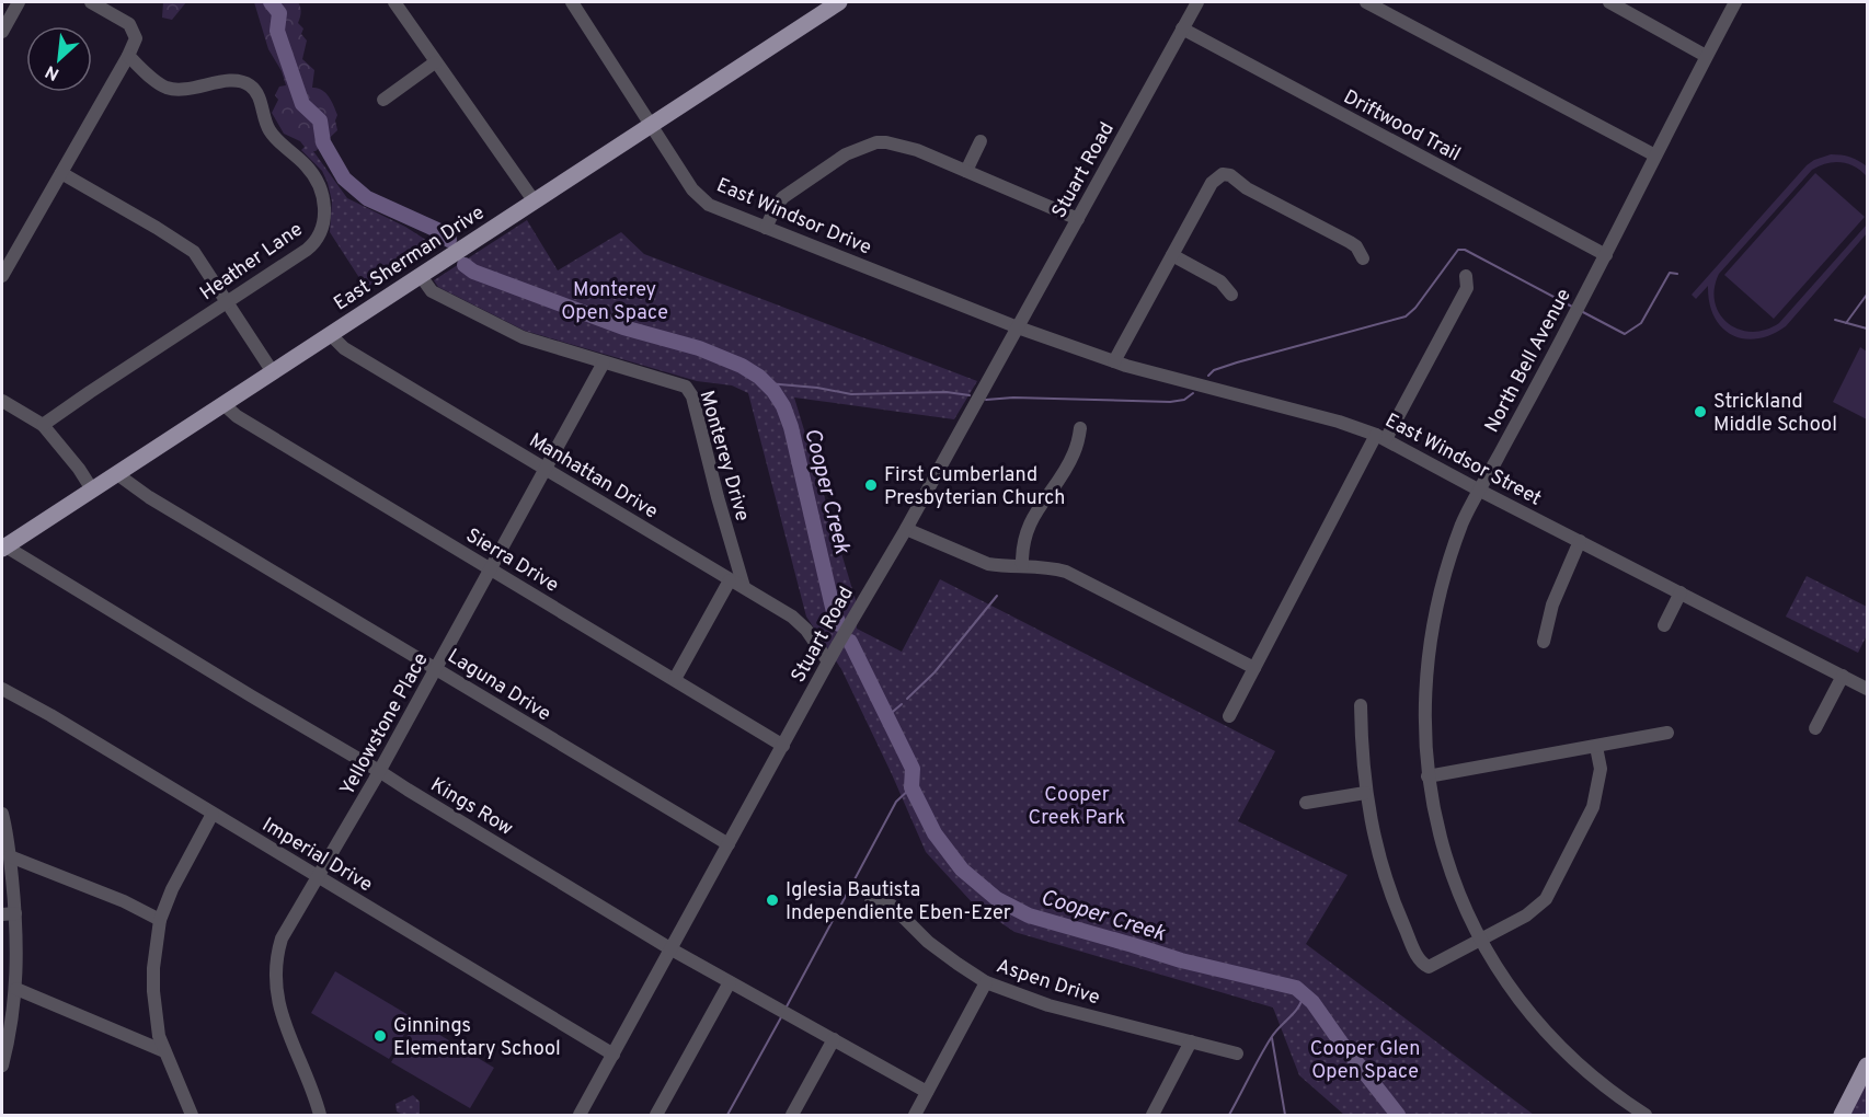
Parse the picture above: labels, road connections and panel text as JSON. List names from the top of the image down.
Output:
{
  "streets": {
    "main road": ["East Sherman Drive"],
    "street": [
      "Driftwood Trail",
      "Stuart Road",
      "East Windsor Drive",
      "Heather Lane",
      "North Bell Avenue",
      "Monterey Drive",
      "East Windsor Street",
      "Manhattan Drive",
      "Sierra Drive",
      "Laguna Drive",
      "Yellowstone Place",
      "Kings Row",
      "Imperial Drive",
      "Aspen Drive"
    ]
  },
  "crossings": [
    ["Driftwood Trail", "Stuart Road"],
    ["Driftwood Trail", "North Bell Avenue"],
    ["Stuart Road", "East Windsor Drive"],
    ["Stuart Road", "East Windsor Street"],
    ["Stuart Road", "Manhattan Drive"],
    ["Stuart Road", "Sierra Drive"],
    ["Stuart Road", "Laguna Drive"],
    ["Stuart Road", "Kings Row"],
    ["Stuart Road", "Imperial Drive"],
    ["East Windsor Drive", "East Sherman Drive"],
    ["East Windsor Drive", "East Windsor Street"],
    ["East Sherman Drive", "Monterey Drive"],
    ["East Sherman Drive", "Manhattan Drive"],
    ["East Sherman Drive", "Sierra Drive"],
    ["East Sherman Drive", "Laguna Drive"],
    ["East Sherman Drive", "Kings Row"],
    ["North Bell Avenue", "East Windsor Street"],
    ["Monterey Drive", "Manhattan Drive"],
    ["Monterey Drive", "Yellowstone Place"],
    ["Manhattan Drive", "Yellowstone Place"],
    ["Sierra Drive", "Yellowstone Place"],
    ["Laguna Drive", "Yellowstone Place"],
    ["Yellowstone Place", "Kings Row"],
    ["Yellowstone Place", "Imperial Drive"]
  ],
  "water": ["Cooper Creek"],
  "parks": ["Monterey Open Space", "Cooper Creek Park", "Cooper Glen Open Space"],
  "places": [
    "Strickland Middle School",
    "First Cumberland Presbyterian Church",
    "Iglesia Bautista Independiente Eben-Ezer",
    "Ginnings Elementary School"
  ],
  "north": "bottom left"
}
